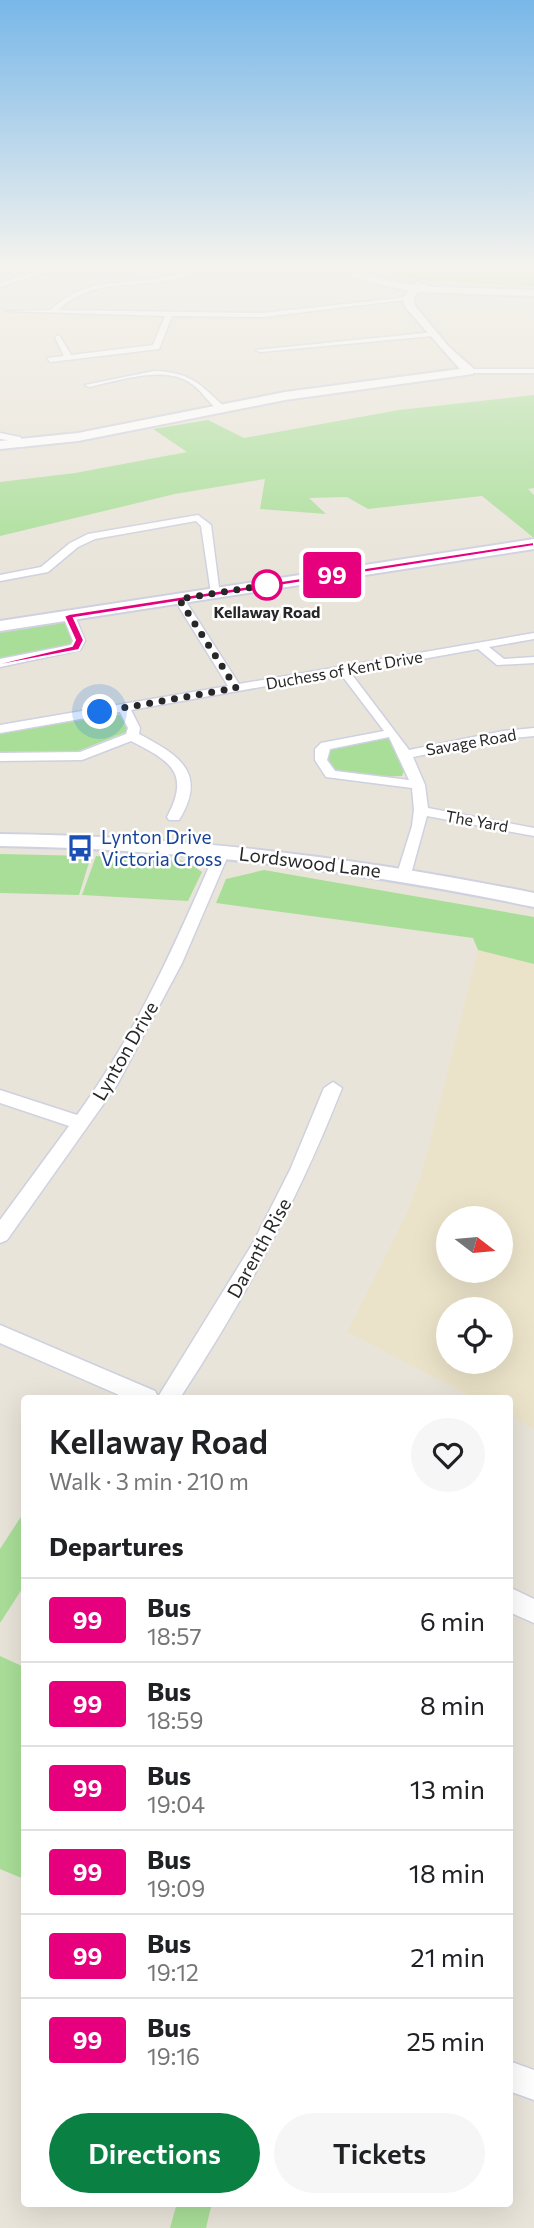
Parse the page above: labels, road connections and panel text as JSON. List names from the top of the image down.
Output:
{
  "streets": {
    "street": [
      "Duchess of Kent Drive",
      "Savage Road",
      "The Yard",
      "Lordswood Lane",
      "Lynton Drive",
      "Darenth Rise"
    ]
  },
  "crossings": [
    ["Lordswood Lane", "Lynton Drive"]
  ],
  "places": {
    "other": ["Kellaway Road"],
    "bus stop": ["Lynton Drive Victoria Cross"]
  },
  "lines": ["bus line 99"],
  "north": "right",
  "page": {
    "on_map": "99",
    "heading": [
      ["Kellaway Road", "Walk · 3 min · 210 m"],
      "Departures"
    ],
    "list": [
      {
        "mark": "99",
        "name": "Bus",
        "note": "18:57",
        "value": "6 min"
      },
      {
        "mark": "99",
        "name": "Bus",
        "note": "18:59",
        "value": "8 min"
      },
      {
        "mark": "99",
        "name": "Bus",
        "note": "19:04",
        "value": "13 min"
      },
      {
        "mark": "99",
        "name": "Bus",
        "note": "19:09",
        "value": "18 min"
      },
      {
        "mark": "99",
        "name": "Bus",
        "note": "19:12",
        "value": "21 min"
      },
      {
        "mark": "99",
        "name": "Bus",
        "note": "19:16",
        "value": "25 min"
      }
    ],
    "buttons": ["Directions", "Tickets"]
  }
}
